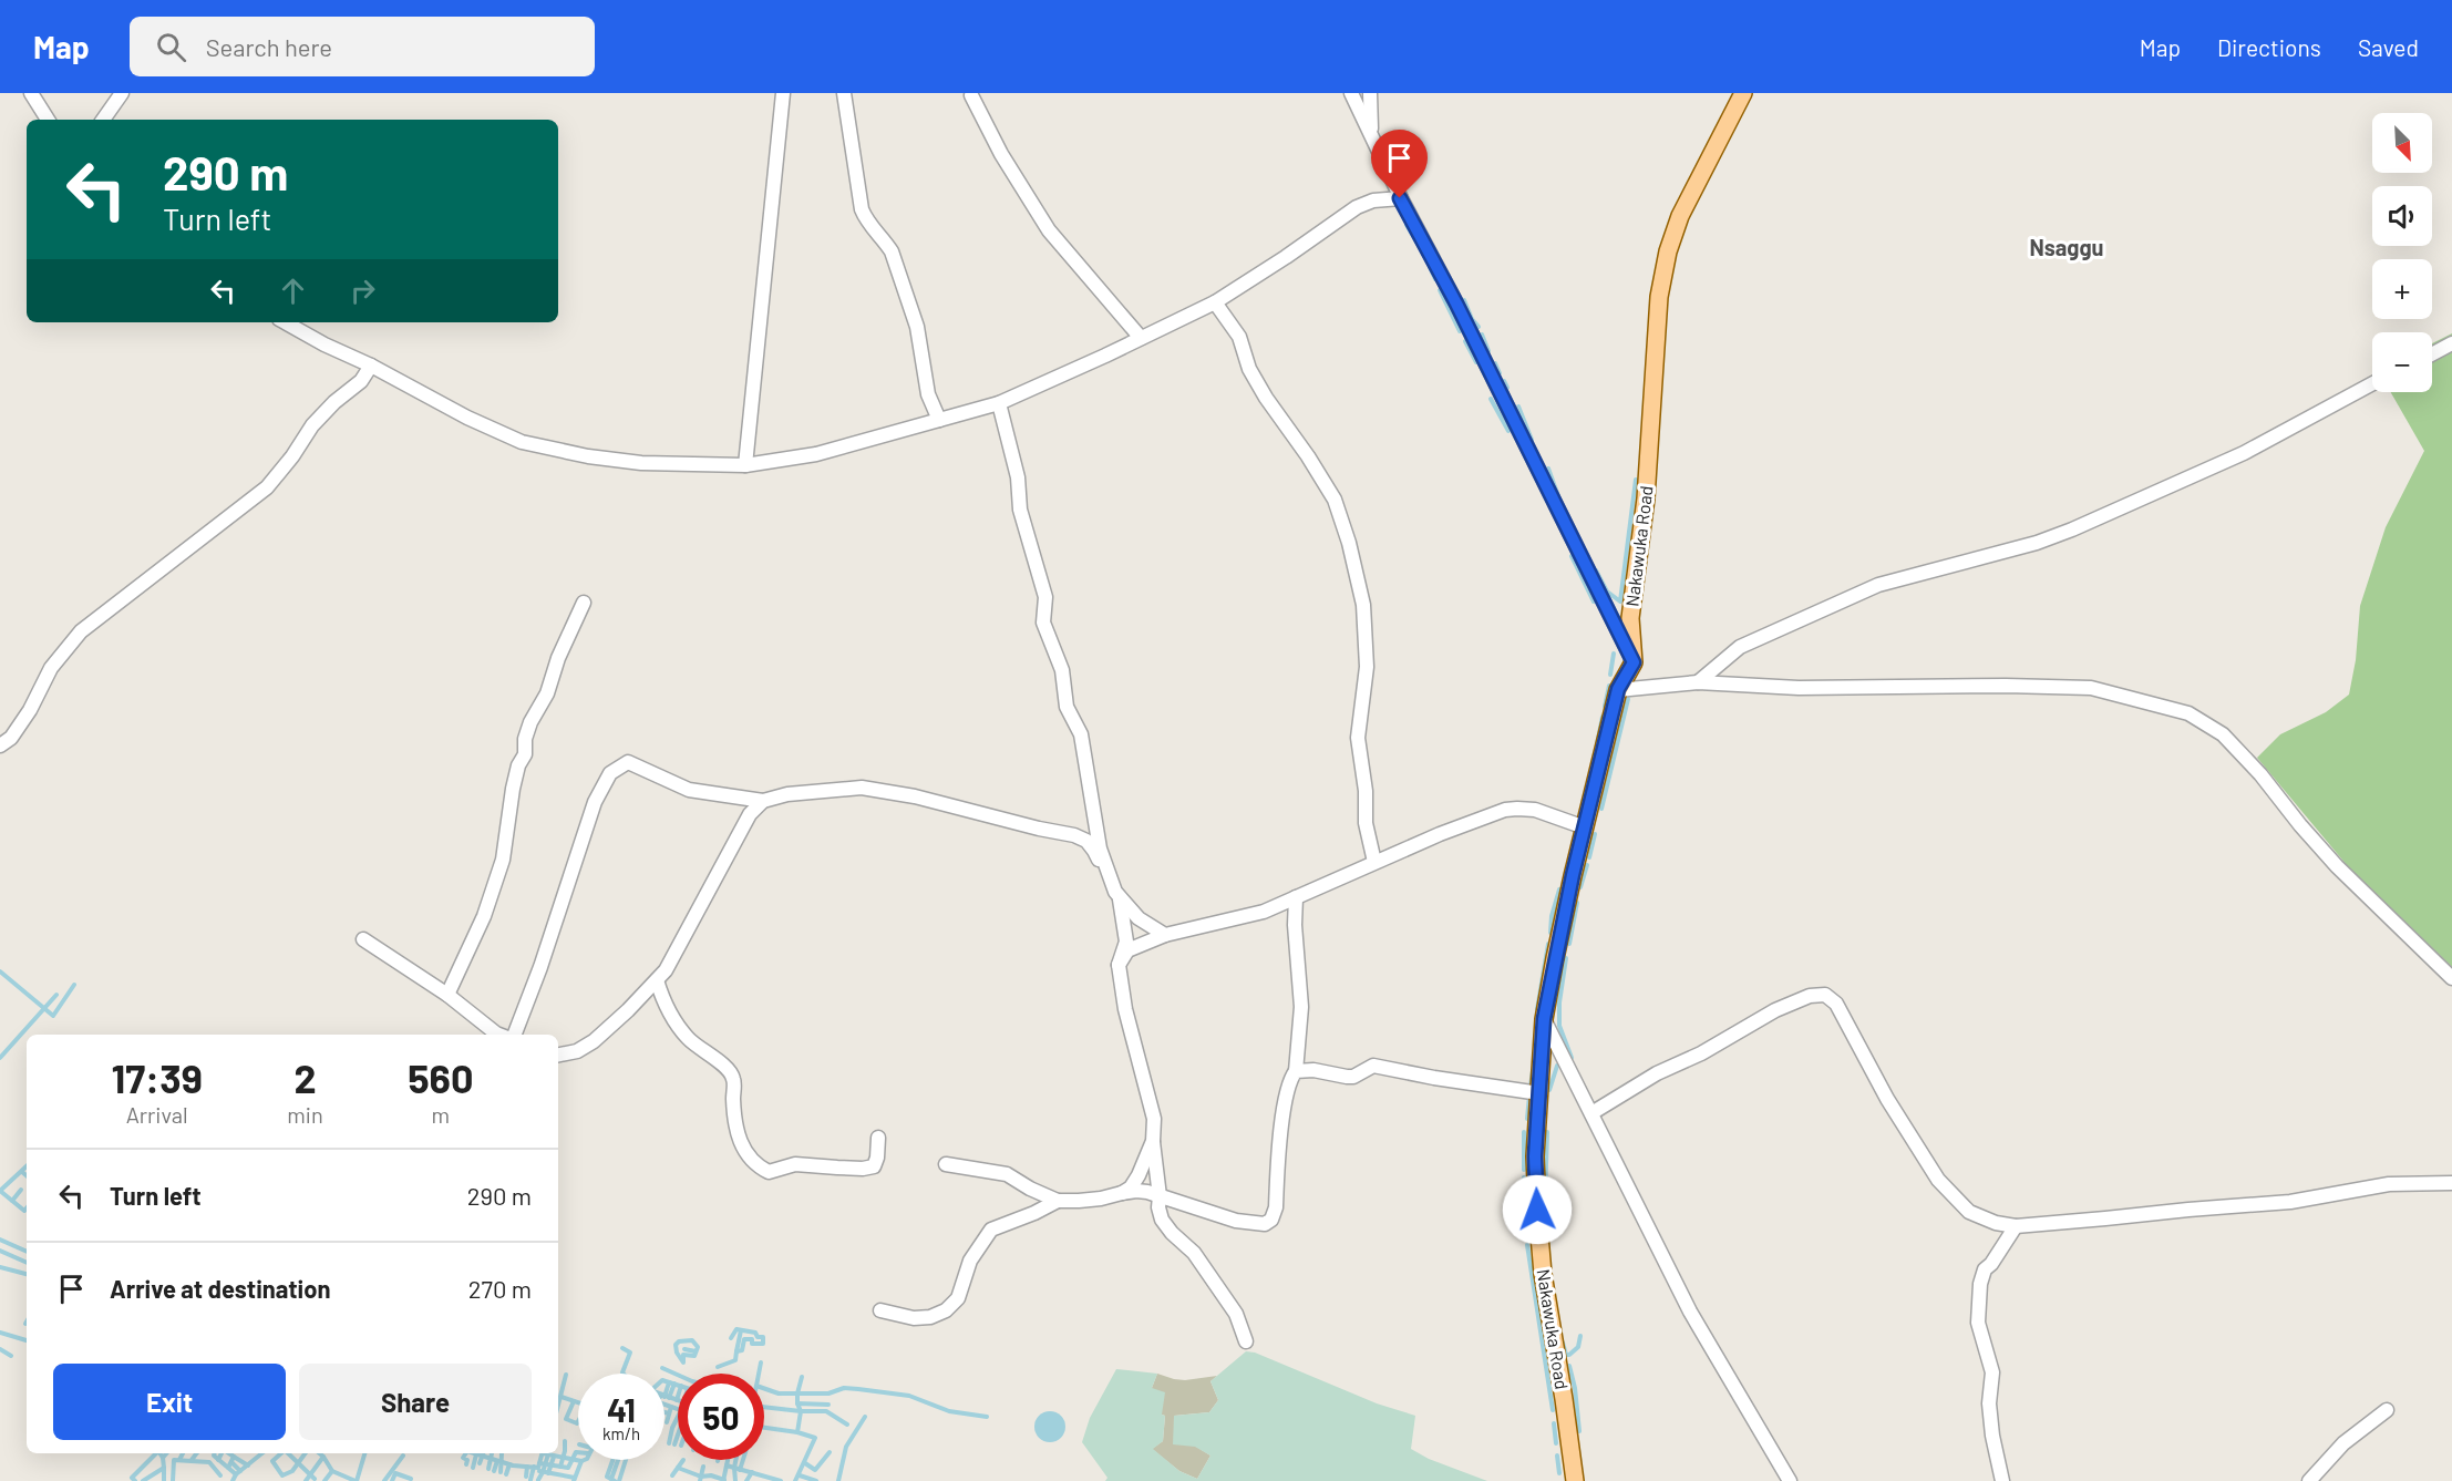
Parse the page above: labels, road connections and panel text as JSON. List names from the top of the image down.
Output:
{
  "streets": {
    "main road": ["Nakawuka Road"]
  },
  "districts": ["Nsaggu"],
  "north": "bottom right",
  "page": {
    "header": "Map",
    "search": "Search here",
    "nav": ["Map", "Directions", "Saved"],
    "map_buttons": ["+", "−"],
    "turn": ["290 m", "Turn left"],
    "eta": [
      "17:39",
      "Arrival",
      "2",
      "min",
      "560",
      "m"
    ],
    "list": [
      {
        "name": "Turn left",
        "value": "290 m"
      },
      {
        "name": "Arrive at destination",
        "value": "270 m"
      }
    ],
    "buttons": ["Exit", "Share"],
    "speed": "41 km/h",
    "limit": "50"
  }
}
